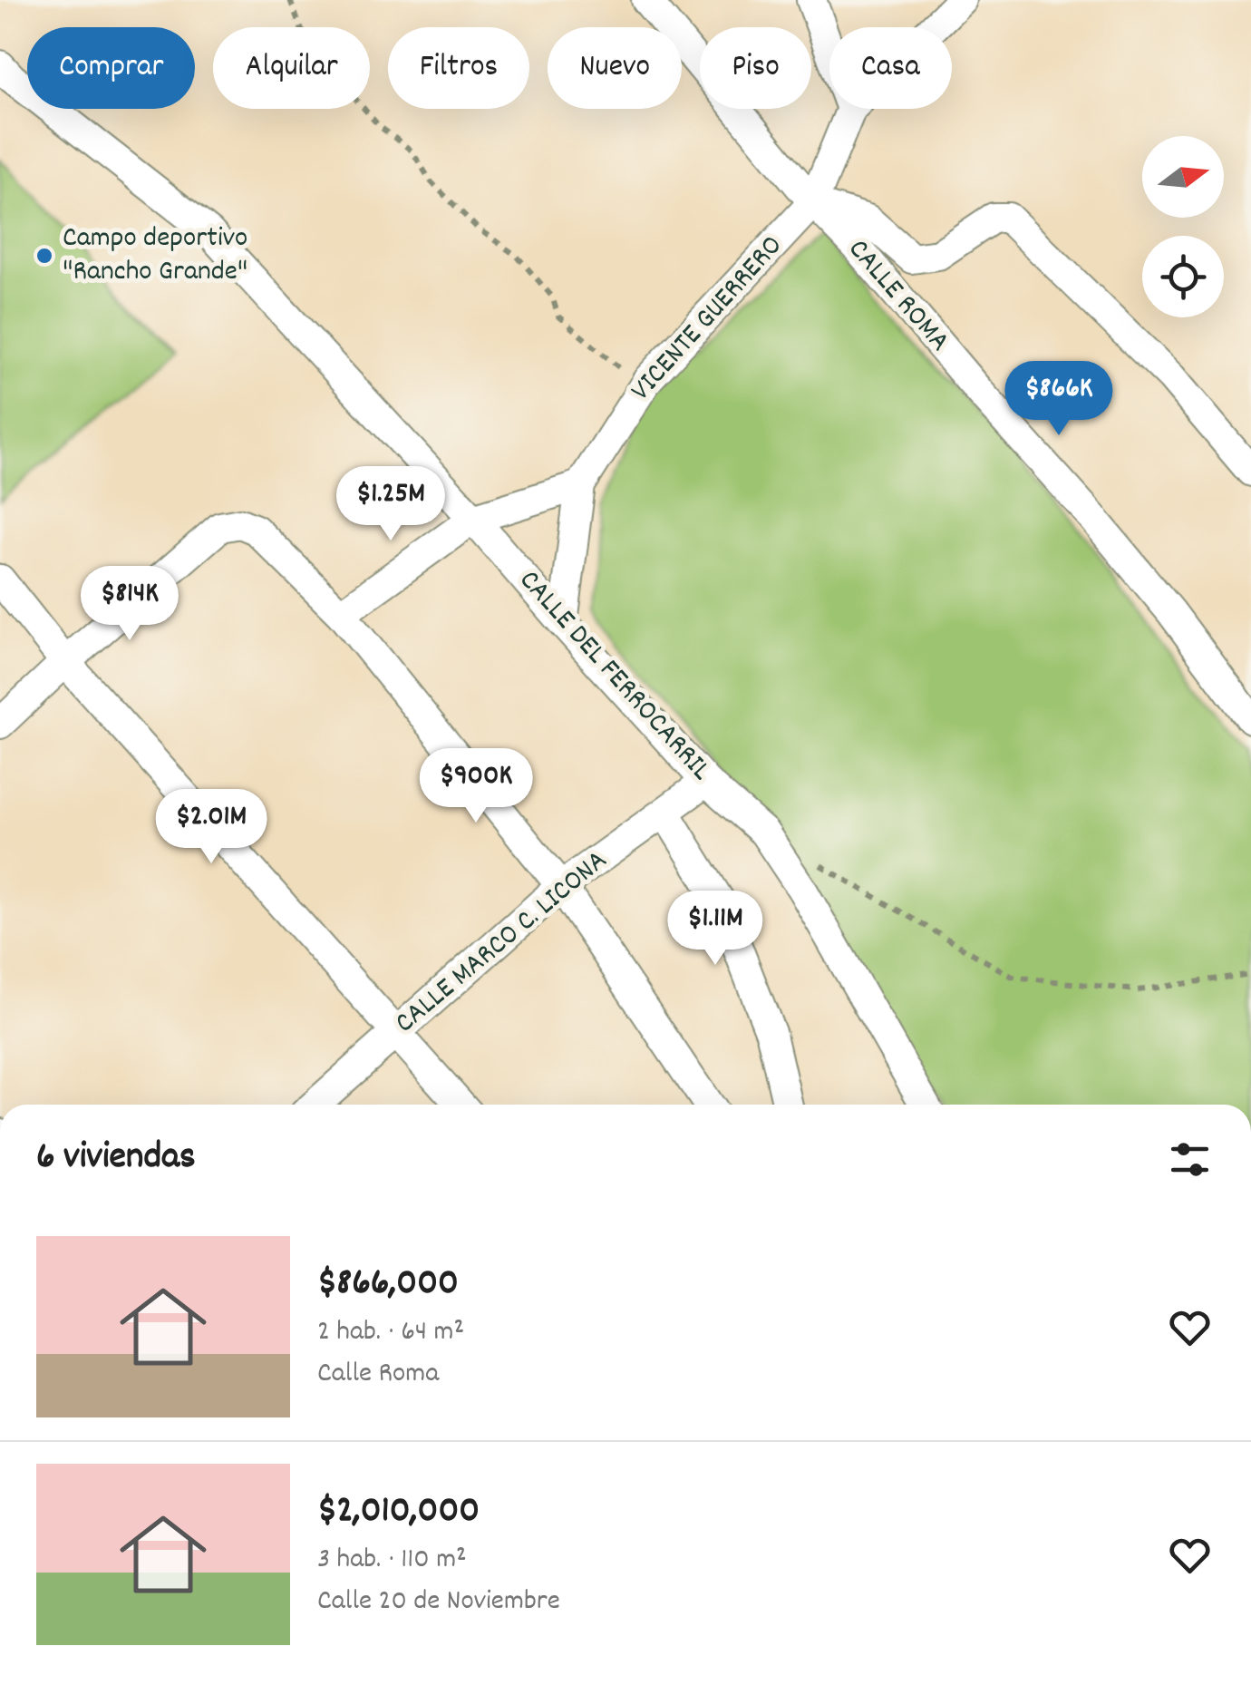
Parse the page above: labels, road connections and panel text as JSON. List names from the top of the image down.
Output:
{
  "streets": {
    "street": [
      "CALLE ROMA",
      "VICENTE GUERRERO",
      "CALLE DEL FERROCARRIL",
      "CALLE MARCO C. LICONA"
    ]
  },
  "crossings": [
    ["CALLE ROMA", "VICENTE GUERRERO"],
    ["VICENTE GUERRERO", "CALLE DEL FERROCARRIL"],
    ["CALLE DEL FERROCARRIL", "CALLE MARCO C. LICONA"]
  ],
  "places": ["Campo deportivo \"Rancho Grande\""],
  "north": "right",
  "page": {
    "chip": [
      "Comprar",
      "Alquilar",
      "Filtros",
      "Nuevo",
      "Piso",
      "Casa"
    ],
    "price": [
      "$866K",
      "$1.25M",
      "$814K",
      "$900K",
      "$2.01M",
      "$1.11M"
    ],
    "heading": "6 viviendas",
    "list": [
      {
        "name": "$866,000",
        "note": "2 hab. · 64 m² · Calle Roma"
      },
      {
        "name": "$2,010,000",
        "note": "3 hab. · 110 m² · Calle 20 de Noviembre"
      }
    ]
  }
}
